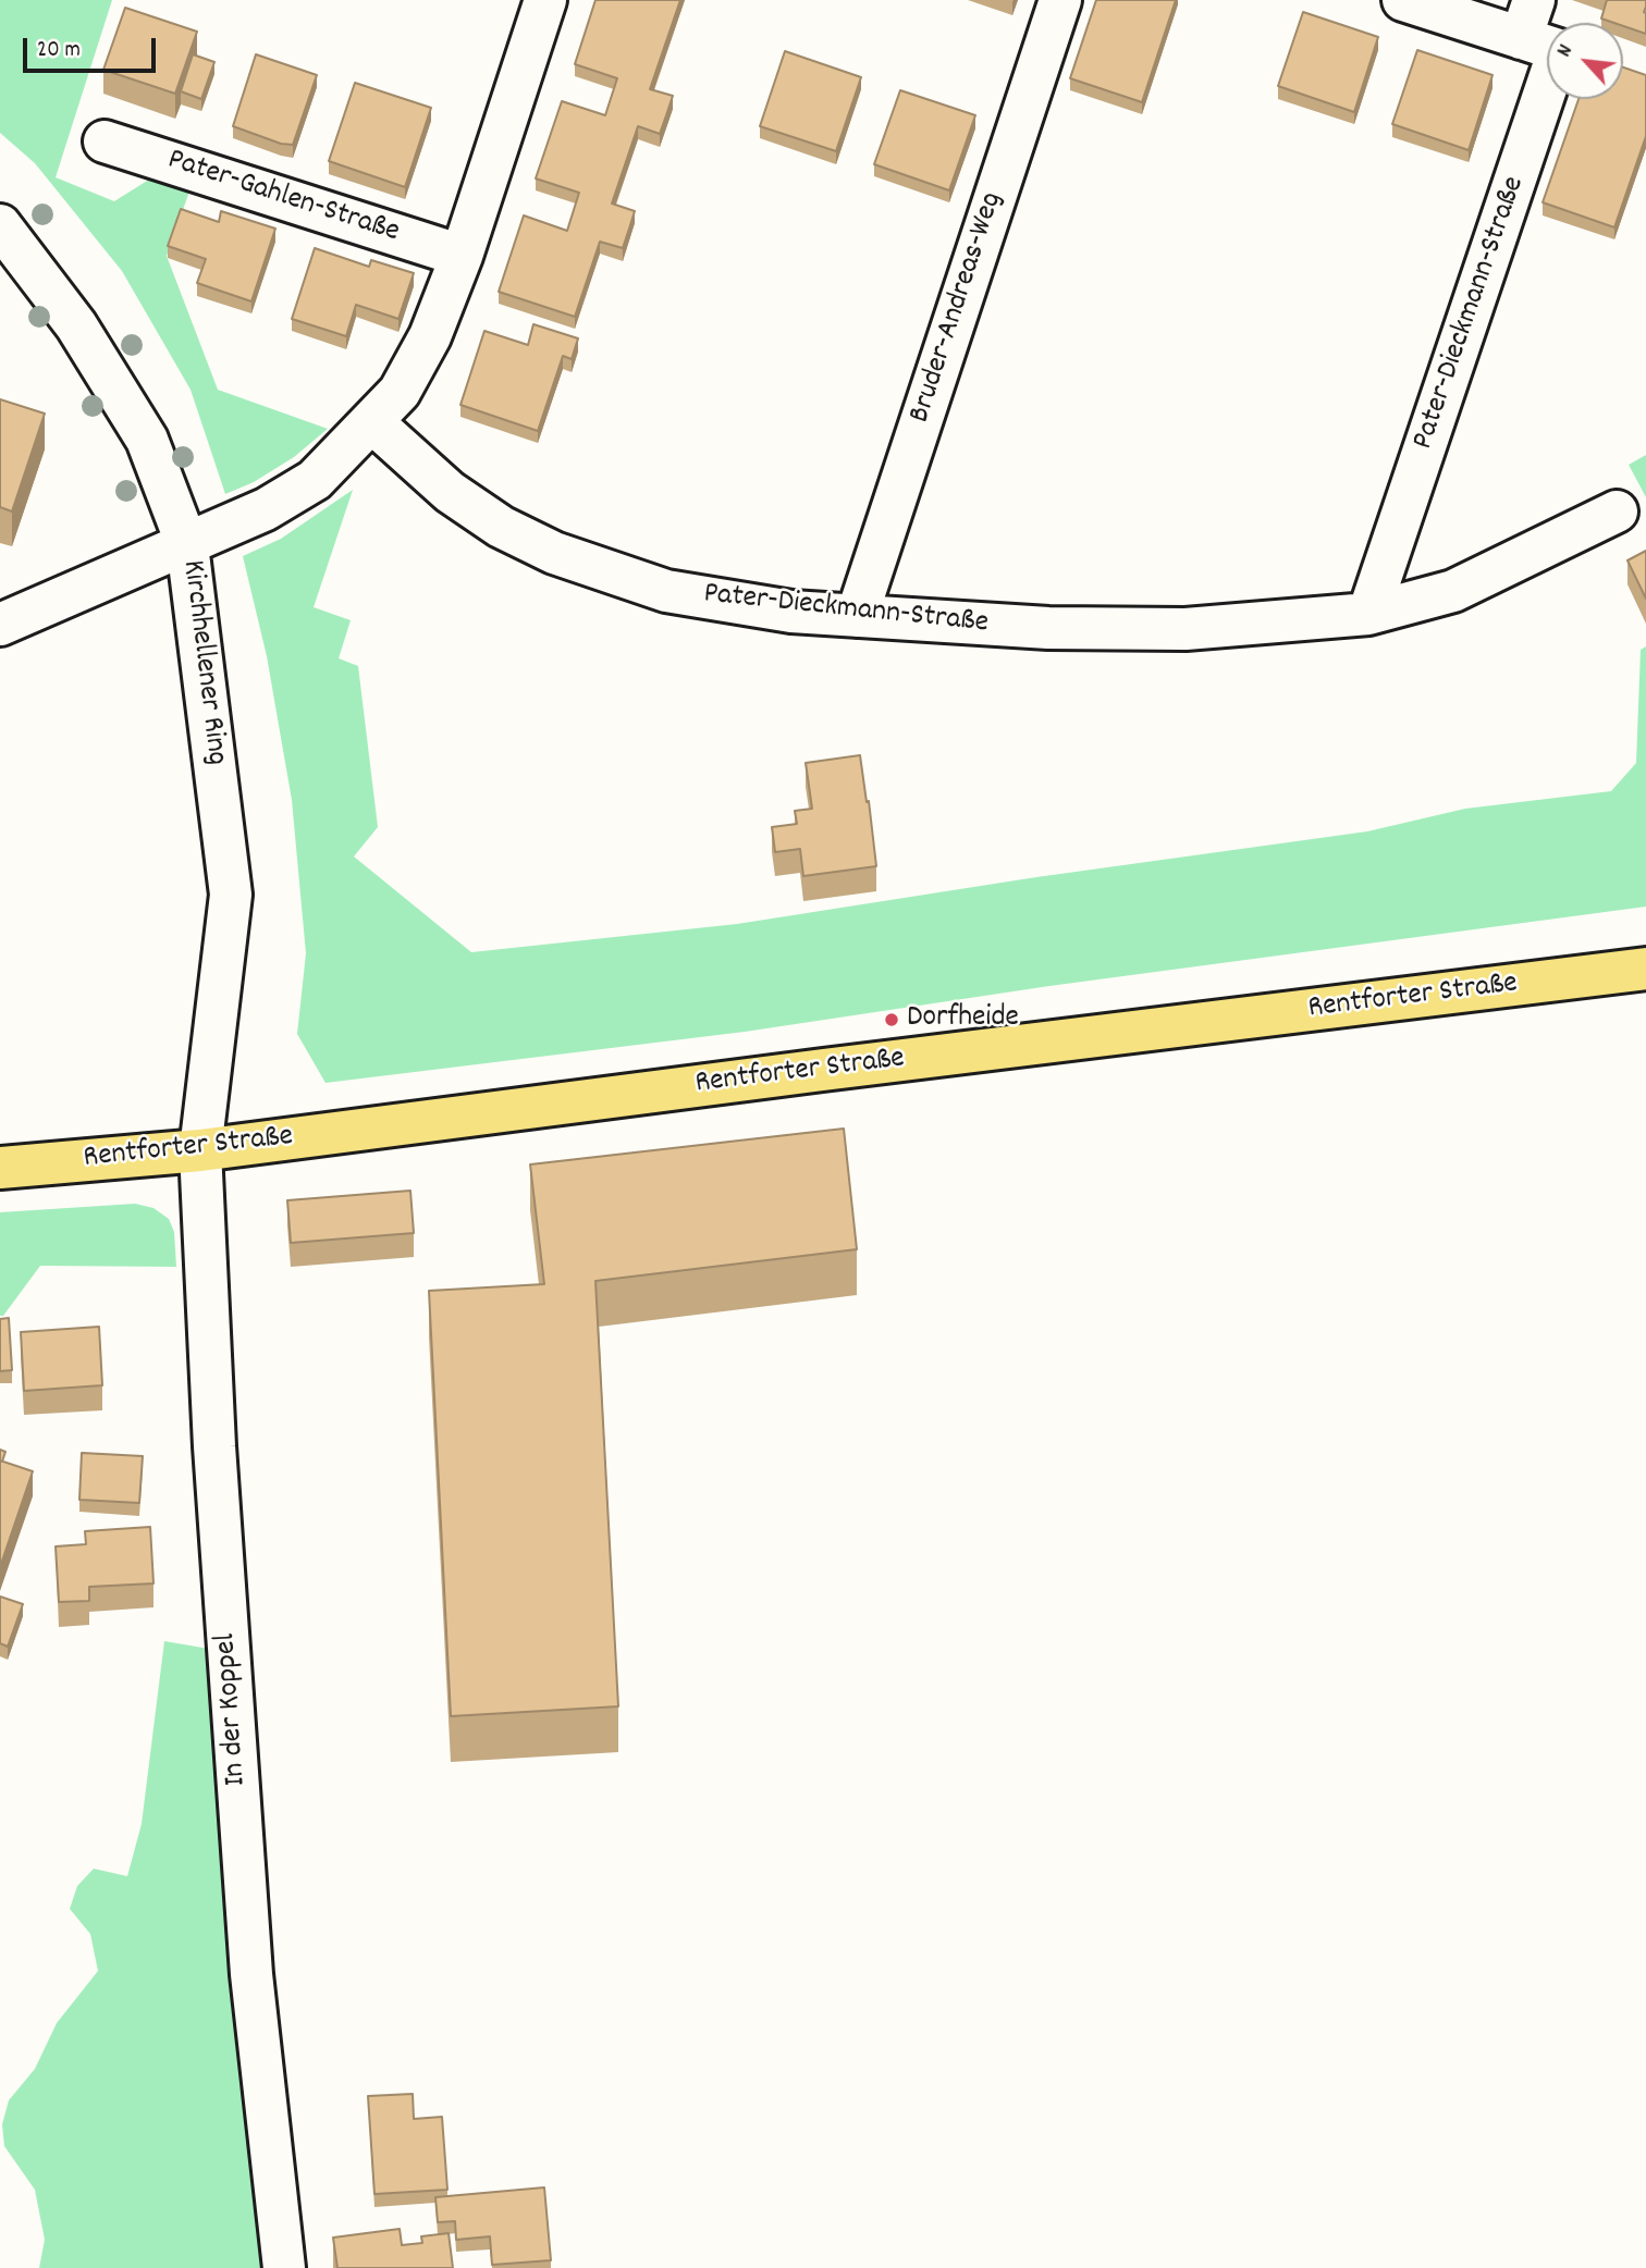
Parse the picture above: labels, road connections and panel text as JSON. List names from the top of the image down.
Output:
{
  "streets": {
    "main road": ["Rentforter Straße"],
    "street": [
      "Pater-Gahlen-Straße",
      "Bruder-Andreas-Weg",
      "Pater-Dieckmann-Straße",
      "Kirchhellener Ring",
      "In der Koppel"
    ]
  },
  "crossings": [
    ["Bruder-Andreas-Weg", "Pater-Dieckmann-Straße"],
    ["Kirchhellener Ring", "Rentforter Straße"],
    ["Kirchhellener Ring", "In der Koppel"],
    ["Rentforter Straße", "In der Koppel"]
  ],
  "places": ["Dorfheide"],
  "scale_bar": "20 m",
  "north": "top left"
}
